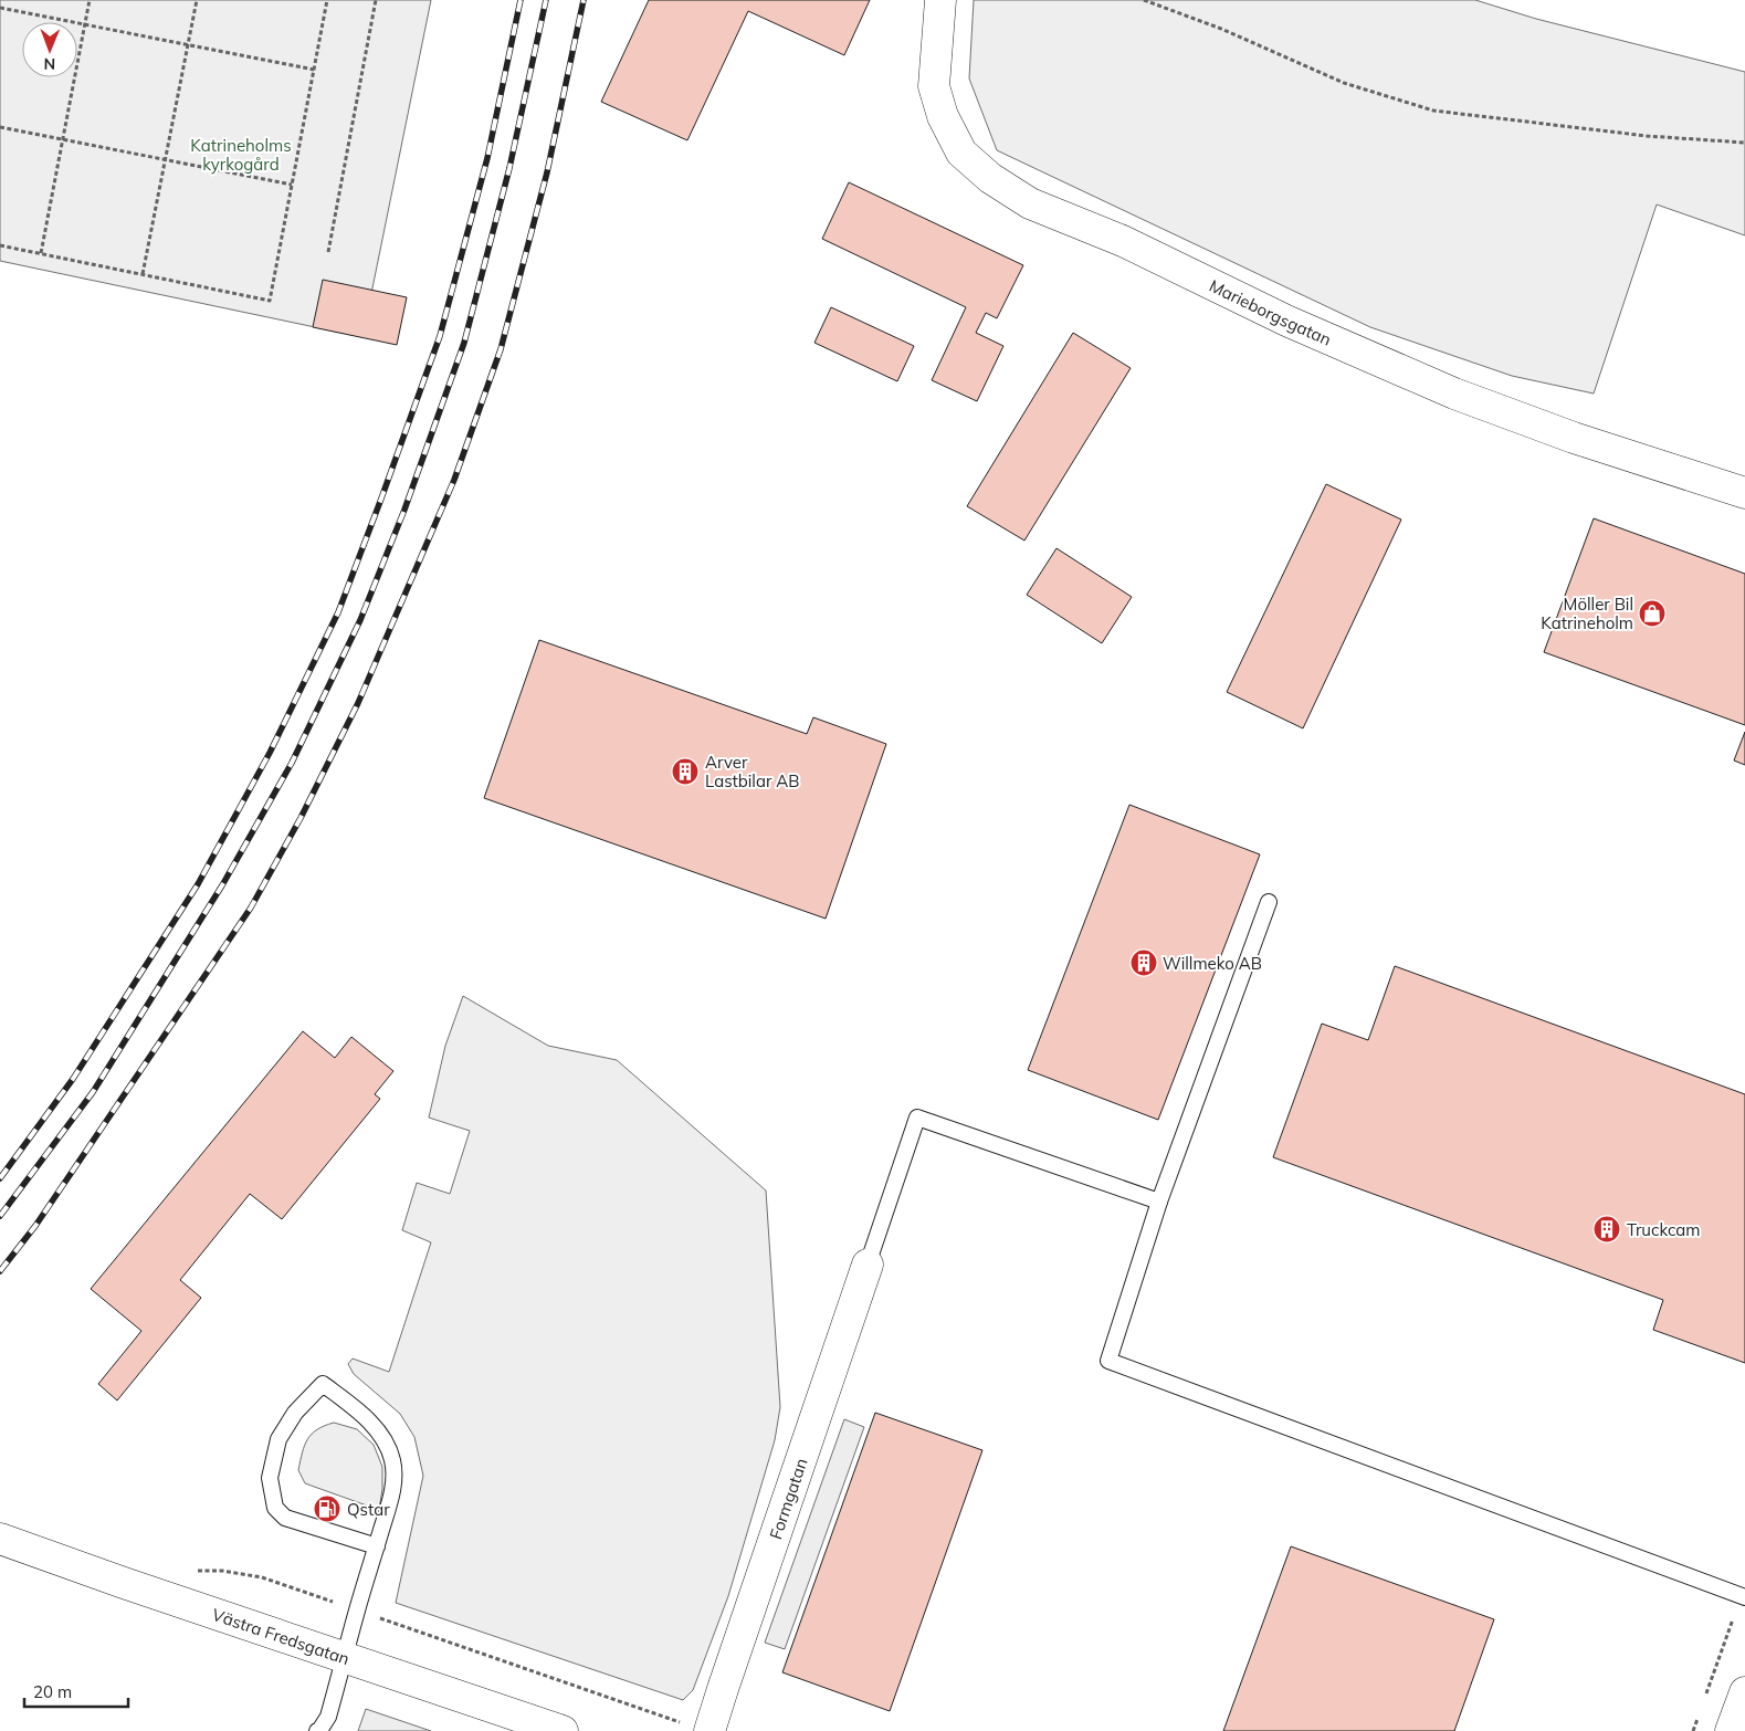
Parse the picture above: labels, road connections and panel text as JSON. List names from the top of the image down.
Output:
{
  "streets": {
    "street": ["Marieborgsgatan", "Formgatan", "Västra Fredsgatan"]
  },
  "parks": ["Katrineholms kyrkogård"],
  "places": {
    "shop": ["Möller Bil Katrineholm"],
    "building": ["Arver Lastbilar AB", "Willmeko AB", "Truckcam"],
    "fuel station": ["Qstar"]
  },
  "scale_bar": "20 m",
  "north": "bottom"
}
